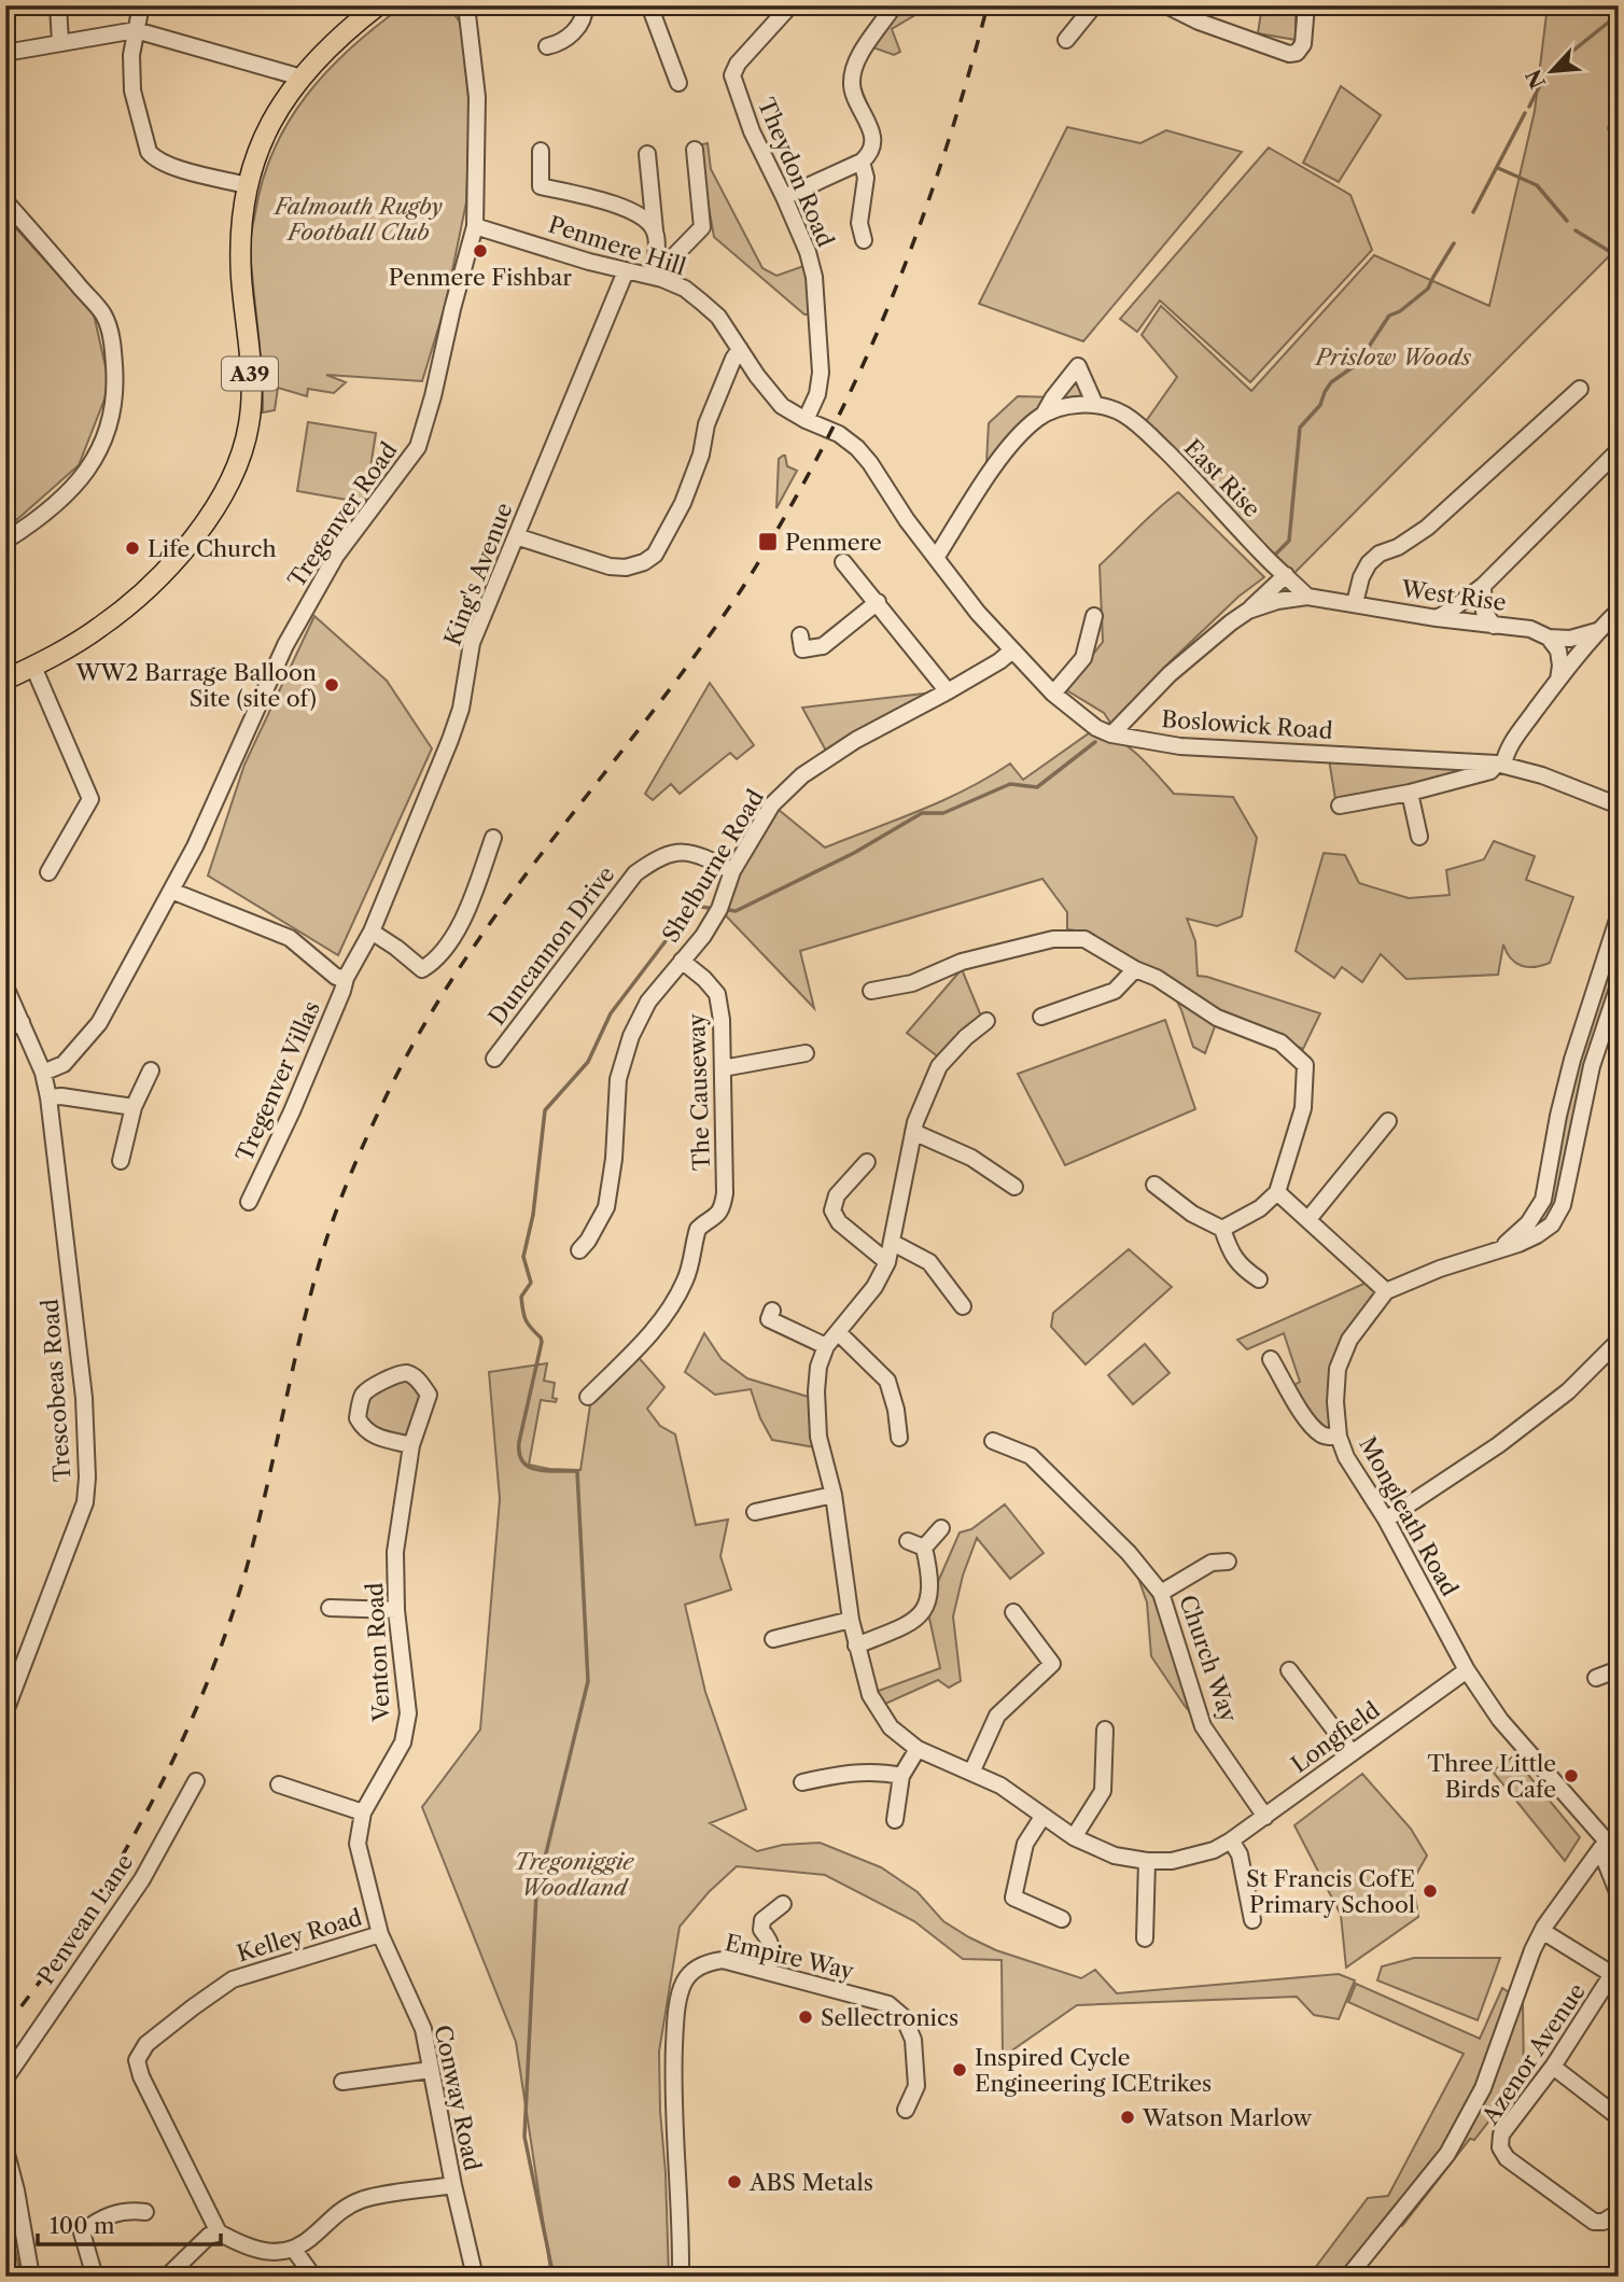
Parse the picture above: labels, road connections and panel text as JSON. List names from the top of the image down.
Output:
{
  "streets": {
    "main road": ["A39"],
    "street": [
      "Theydon Road",
      "Penmere Hill",
      "East Rise",
      "Tregenver Road",
      "King's Avenue",
      "West Rise",
      "Boslowick Road",
      "Shelburne Road",
      "Duncannon Drive",
      "Tregenver Villas",
      "The Causeway",
      "Trescobeas Road",
      "Mongleath Road",
      "Venton Road",
      "Church Way",
      "Longfield",
      "Penvean Lane",
      "Kelley Road",
      "Empire Way",
      "Azenor Avenue",
      "Conway Road"
    ]
  },
  "crossings": [
    ["Theydon Road", "Penmere Hill"],
    ["Penmere Hill", "Tregenver Road"],
    ["Penmere Hill", "King's Avenue"],
    ["Penmere Hill", "Boslowick Road"],
    ["East Rise", "West Rise"],
    ["East Rise", "Boslowick Road"],
    ["Tregenver Road", "Trescobeas Road"],
    ["King's Avenue", "Tregenver Villas"],
    ["Boslowick Road", "Shelburne Road"],
    ["Shelburne Road", "Duncannon Drive"],
    ["Shelburne Road", "The Causeway"],
    ["Mongleath Road", "Longfield"],
    ["Venton Road", "Kelley Road"],
    ["Venton Road", "Conway Road"],
    ["Church Way", "Longfield"],
    ["Kelley Road", "Conway Road"]
  ],
  "parks": ["Falmouth Rugby Football Club", "Prislow Woods", "Tregoniggie Woodland"],
  "places": {
    "other": [
      "Penmere Fishbar",
      "Life Church",
      "WW2 Barrage Balloon Site (site of)",
      "Three Little Birds Cafe",
      "St Francis CofE Primary School",
      "Sellectronics",
      "Inspired Cycle Engineering ICEtrikes",
      "Watson Marlow",
      "ABS Metals"
    ],
    "transit": ["Penmere"]
  },
  "scale_bar": "100 m",
  "north": "bottom left"
}
